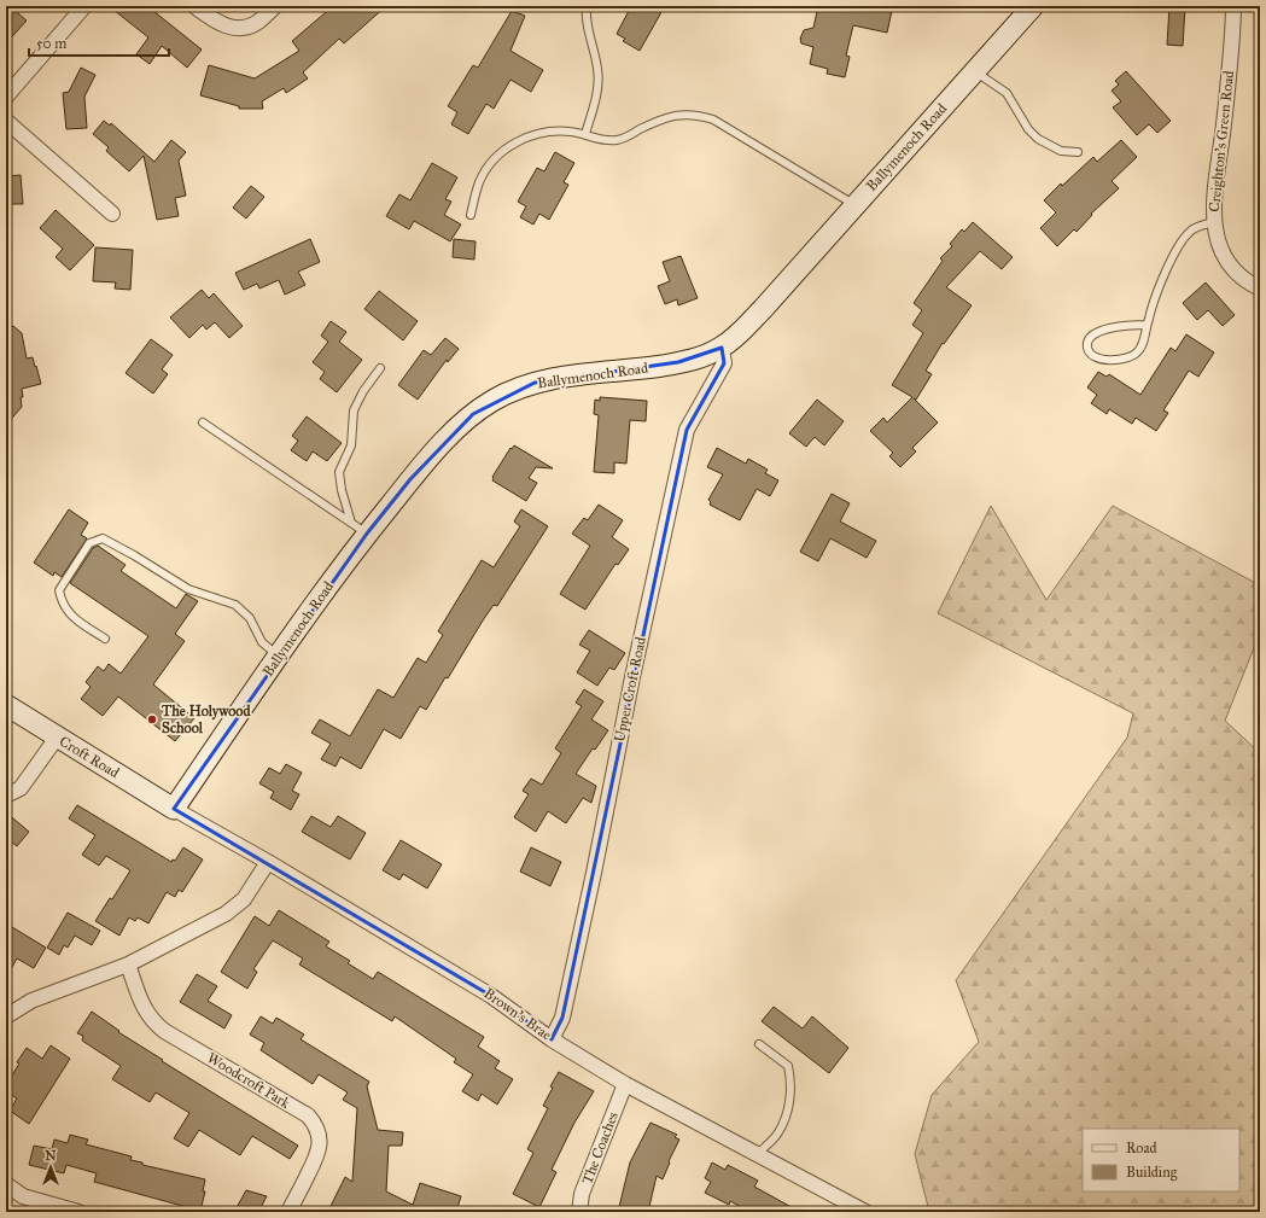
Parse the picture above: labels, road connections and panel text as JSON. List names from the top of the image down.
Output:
{
  "streets": {
    "street": [
      "Creighton's Green Road",
      "Ballymenoch Road",
      "Upper Croft Road",
      "Croft Road",
      "Brown's Brae",
      "Woodcroft Park",
      "The Coaches"
    ]
  },
  "crossings": [
    ["Ballymenoch Road", "Upper Croft Road"],
    ["Ballymenoch Road", "Croft Road"],
    ["Ballymenoch Road", "Brown's Brae"],
    ["Upper Croft Road", "Brown's Brae"],
    ["Croft Road", "Brown's Brae"],
    ["Brown's Brae", "The Coaches"]
  ],
  "places": ["The Holywood School"],
  "legend": ["Road", "Building"],
  "scale_bar": "50 m",
  "north": "top"
}
